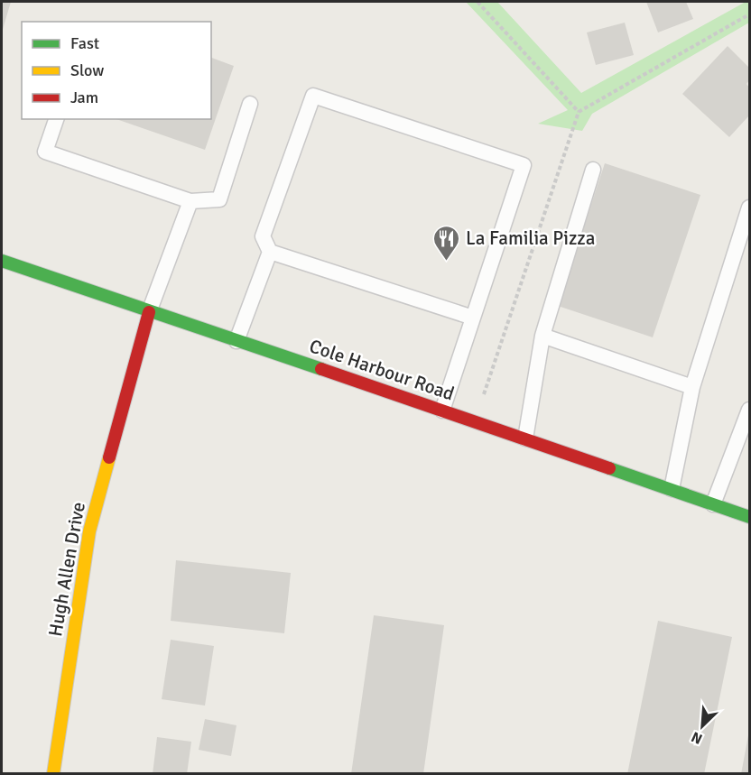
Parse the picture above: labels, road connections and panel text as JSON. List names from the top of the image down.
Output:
{
  "streets": {
    "main road": ["Cole Harbour Road", "Hugh Allen Drive"]
  },
  "crossings": [
    ["Cole Harbour Road", "Hugh Allen Drive"]
  ],
  "places": {
    "restaurant": ["La Familia Pizza"]
  },
  "legend": ["Fast", "Slow", "Jam"],
  "north": "bottom left"
}
